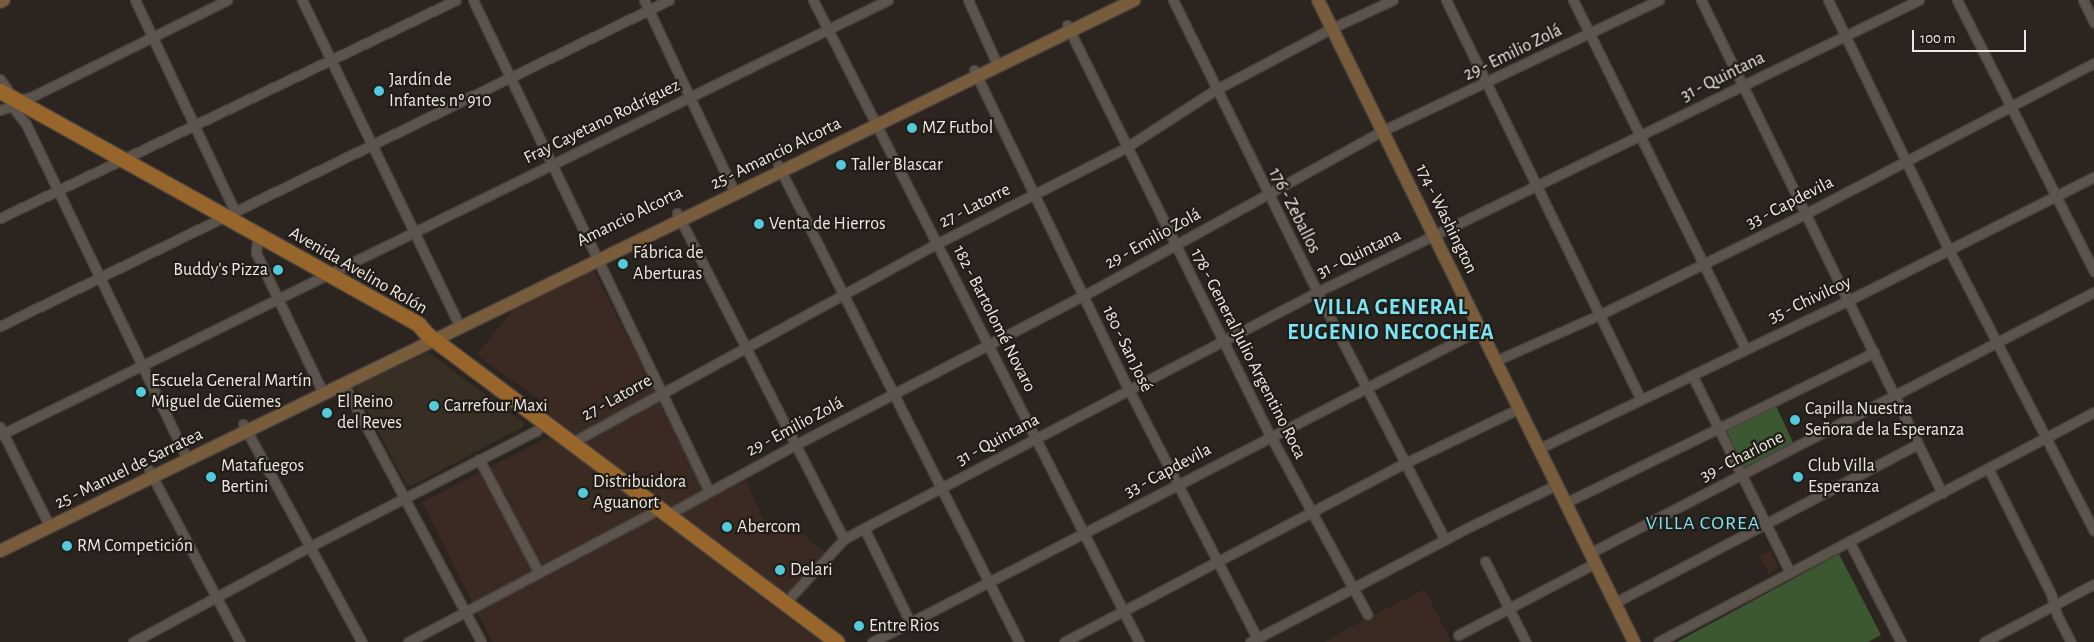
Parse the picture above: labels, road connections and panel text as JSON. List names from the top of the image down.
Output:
{
  "streets": {
    "main road": [
      "25 - Amancio Alcorta",
      "Amancio Alcorta",
      "174 - Washington",
      "Avenida Avelino Rolón",
      "25 - Manuel de Sarratea"
    ],
    "street": [
      "29 - Emilio Zolá",
      "31 - Quintana",
      "Fray Cayetano Rodríguez",
      "33 - Capdevila",
      "27 - Latorre",
      "176 - Zeballos",
      "35 - Chivilcoy",
      "182 - Bartolomé Novaro",
      "180 - San José",
      "178 - General Julio Argentino Roca",
      "39 - Charlone"
    ]
  },
  "crossings": [
    ["29 - Emilio Zolá", "176 - Zeballos"],
    ["29 - Emilio Zolá", "174 - Washington"],
    ["29 - Emilio Zolá", "Avenida Avelino Rolón"],
    ["29 - Emilio Zolá", "182 - Bartolomé Novaro"],
    ["29 - Emilio Zolá", "180 - San José"],
    ["29 - Emilio Zolá", "178 - General Julio Argentino Roca"],
    ["31 - Quintana", "176 - Zeballos"],
    ["31 - Quintana", "174 - Washington"],
    ["31 - Quintana", "Avenida Avelino Rolón"],
    ["31 - Quintana", "182 - Bartolomé Novaro"],
    ["31 - Quintana", "180 - San José"],
    ["31 - Quintana", "178 - General Julio Argentino Roca"],
    ["Fray Cayetano Rodríguez", "Avenida Avelino Rolón"],
    ["Fray Cayetano Rodríguez", "182 - Bartolomé Novaro"],
    ["25 - Amancio Alcorta", "Amancio Alcorta"],
    ["25 - Amancio Alcorta", "Avenida Avelino Rolón"],
    ["25 - Amancio Alcorta", "182 - Bartolomé Novaro"],
    ["25 - Amancio Alcorta", "180 - San José"],
    ["33 - Capdevila", "176 - Zeballos"],
    ["33 - Capdevila", "174 - Washington"],
    ["33 - Capdevila", "182 - Bartolomé Novaro"],
    ["33 - Capdevila", "180 - San José"],
    ["33 - Capdevila", "178 - General Julio Argentino Roca"],
    ["27 - Latorre", "176 - Zeballos"],
    ["27 - Latorre", "174 - Washington"],
    ["27 - Latorre", "Avenida Avelino Rolón"],
    ["27 - Latorre", "182 - Bartolomé Novaro"],
    ["27 - Latorre", "180 - San José"],
    ["27 - Latorre", "178 - General Julio Argentino Roca"],
    ["Amancio Alcorta", "Avenida Avelino Rolón"],
    ["174 - Washington", "35 - Chivilcoy"],
    ["174 - Washington", "39 - Charlone"]
  ],
  "districts": ["VILLA GENERAL EUGENIO NECOCHEA", "VILLA COREA"],
  "places": [
    "Jardín de Infantes nº 910",
    "MZ Futbol",
    "Taller Blascar",
    "Venta de Hierros",
    "Fábrica de Aberturas",
    "Buddy's Pizza",
    "Escuela General Martín Miguel de Güemes",
    "Carrefour Maxi",
    "El Reino del Reves",
    "Capilla Nuestra Señora de la Esperanza",
    "Matafuegos Bertini",
    "Club Villa Esperanza",
    "Distribuidora Aguanort",
    "Abercom",
    "RM Competición",
    "Delari",
    "Entre Rios"
  ],
  "scale_bar": "100 m"
}
